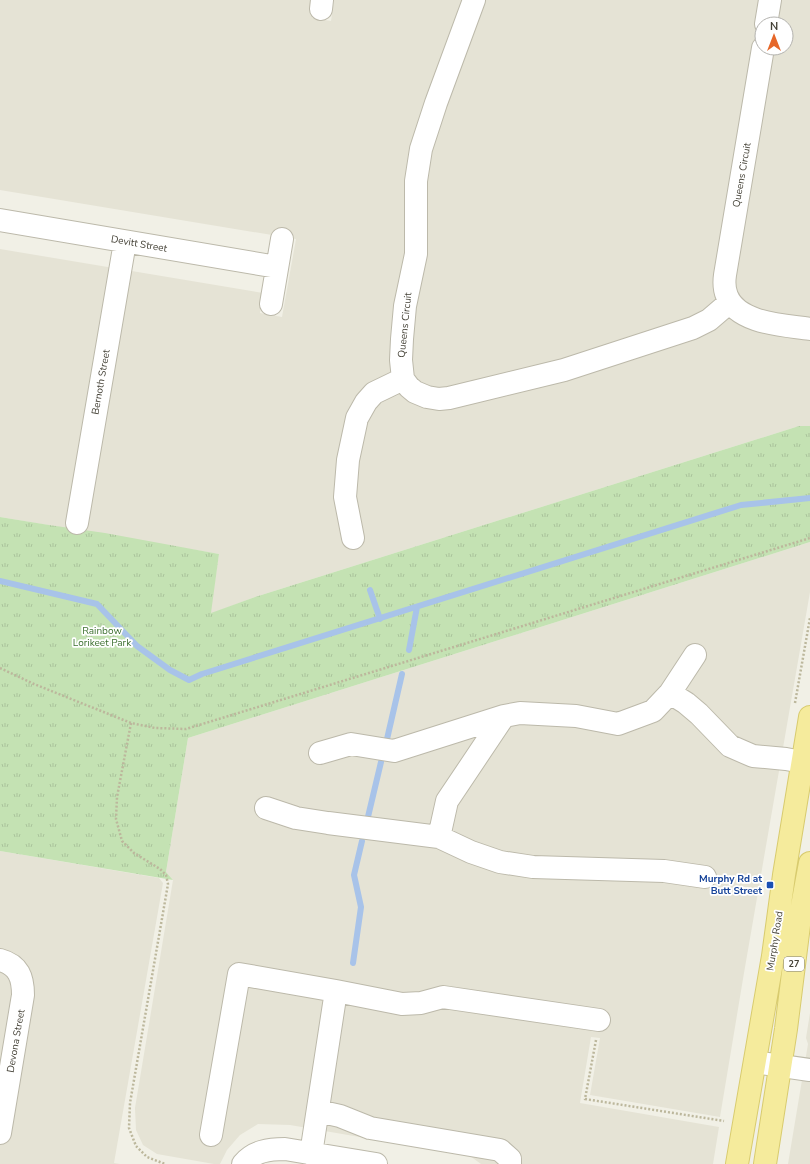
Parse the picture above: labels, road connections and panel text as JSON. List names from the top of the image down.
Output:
{
  "streets": {
    "main road": ["Murphy Road", "27"],
    "street": [
      "Queens Circuit",
      "Devitt Street",
      "Bernoth Street",
      "Devona Street"
    ]
  },
  "crossings": [
    ["Devitt Street", "Bernoth Street"]
  ],
  "parks": ["Rainbow Lorikeet Park"],
  "places": {
    "transit": ["Murphy Rd at Butt Street"]
  },
  "north": "top"
}
